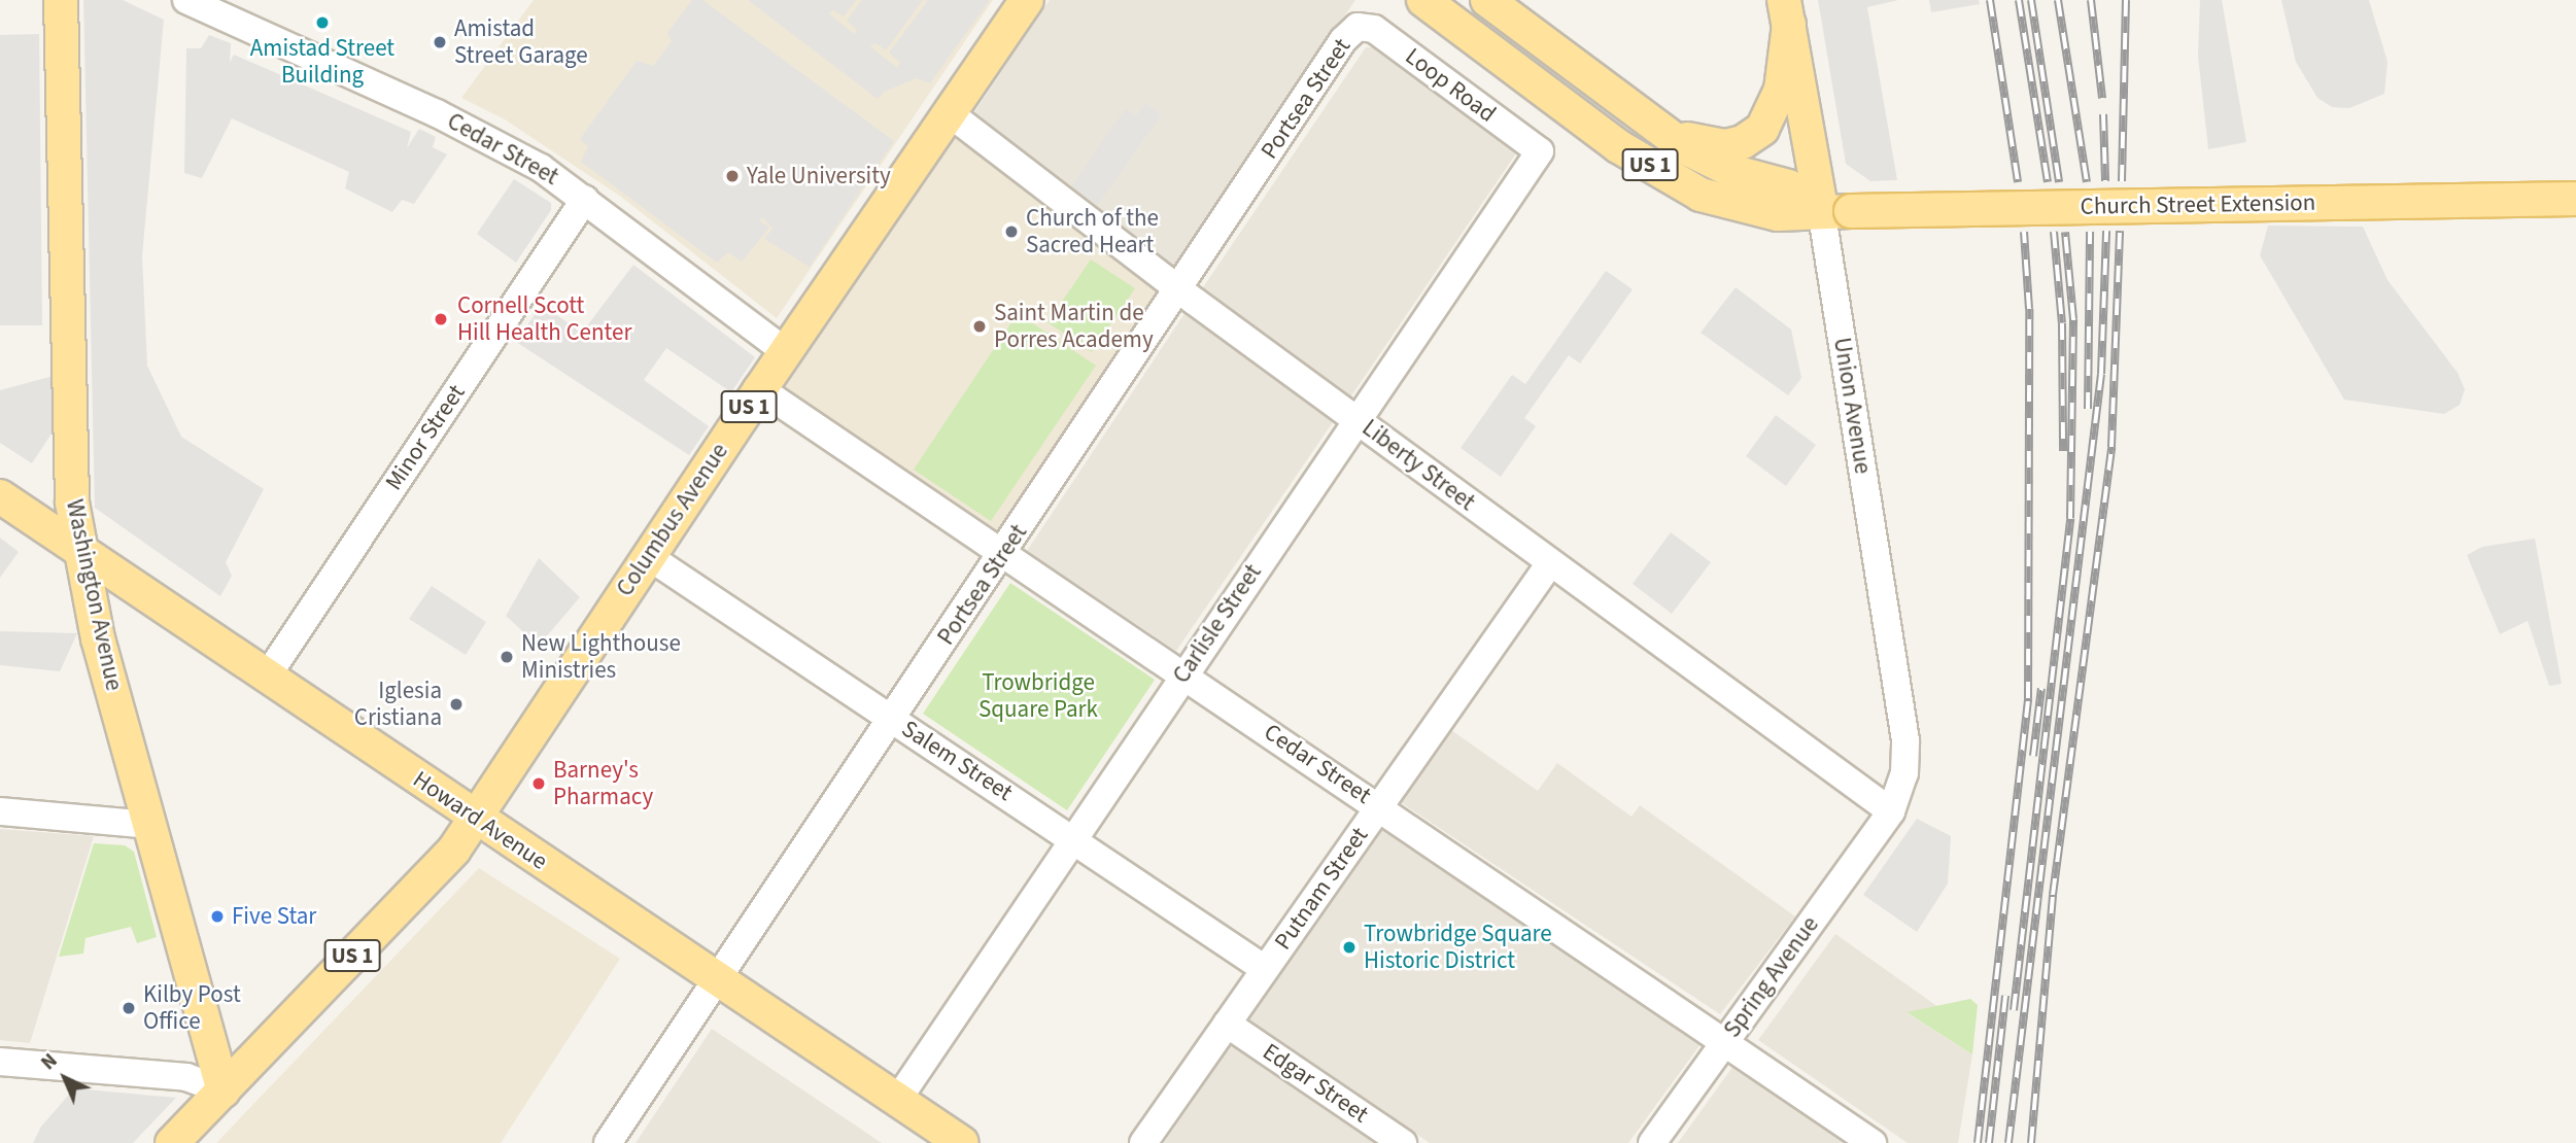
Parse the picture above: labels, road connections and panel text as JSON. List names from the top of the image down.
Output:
{
  "streets": {
    "main road": [
      "US 1",
      "Church Street Extension",
      "Union Avenue",
      "Columbus Avenue",
      "Washington Avenue",
      "Howard Avenue"
    ],
    "street": [
      "Loop Road",
      "Portsea Street",
      "Cedar Street",
      "Minor Street",
      "Liberty Street",
      "Carlisle Street",
      "Salem Street",
      "Putnam Street",
      "Spring Avenue",
      "Edgar Street"
    ]
  },
  "crossings": [
    ["Loop Road", "Portsea Street"],
    ["Loop Road", "Carlisle Street"],
    ["Portsea Street", "Cedar Street"],
    ["Portsea Street", "Liberty Street"],
    ["Portsea Street", "Salem Street"],
    ["Portsea Street", "Howard Avenue"],
    ["Cedar Street", "Minor Street"],
    ["Cedar Street", "Columbus Avenue"],
    ["Cedar Street", "Carlisle Street"],
    ["Cedar Street", "Putnam Street"],
    ["Cedar Street", "Spring Avenue"],
    ["US 1", "Church Street Extension"],
    ["US 1", "Union Avenue"],
    ["Church Street Extension", "Union Avenue"],
    ["Union Avenue", "Liberty Street"],
    ["Union Avenue", "Spring Avenue"],
    ["Minor Street", "Howard Avenue"],
    ["Liberty Street", "Columbus Avenue"],
    ["Liberty Street", "Carlisle Street"],
    ["Liberty Street", "Putnam Street"],
    ["Liberty Street", "Spring Avenue"],
    ["Columbus Avenue", "Washington Avenue"],
    ["Columbus Avenue", "Salem Street"],
    ["Columbus Avenue", "Howard Avenue"],
    ["Washington Avenue", "Howard Avenue"],
    ["Carlisle Street", "Salem Street"],
    ["Carlisle Street", "Howard Avenue"],
    ["Salem Street", "Putnam Street"],
    ["Putnam Street", "Edgar Street"]
  ],
  "parks": ["Trowbridge Square Park"],
  "places": [
    "Amistad Street Building",
    "Amistad Street Garage",
    "Yale University",
    "Church of the Sacred Heart",
    "Cornell Scott Hill Health Center",
    "Saint Martin de Porres Academy",
    "New Lighthouse Ministries",
    "Iglesia Cristiana",
    "Barney's Pharmacy",
    "Five Star",
    "Trowbridge Square Historic District",
    "Kilby Post Office"
  ],
  "north": "top left"
}
